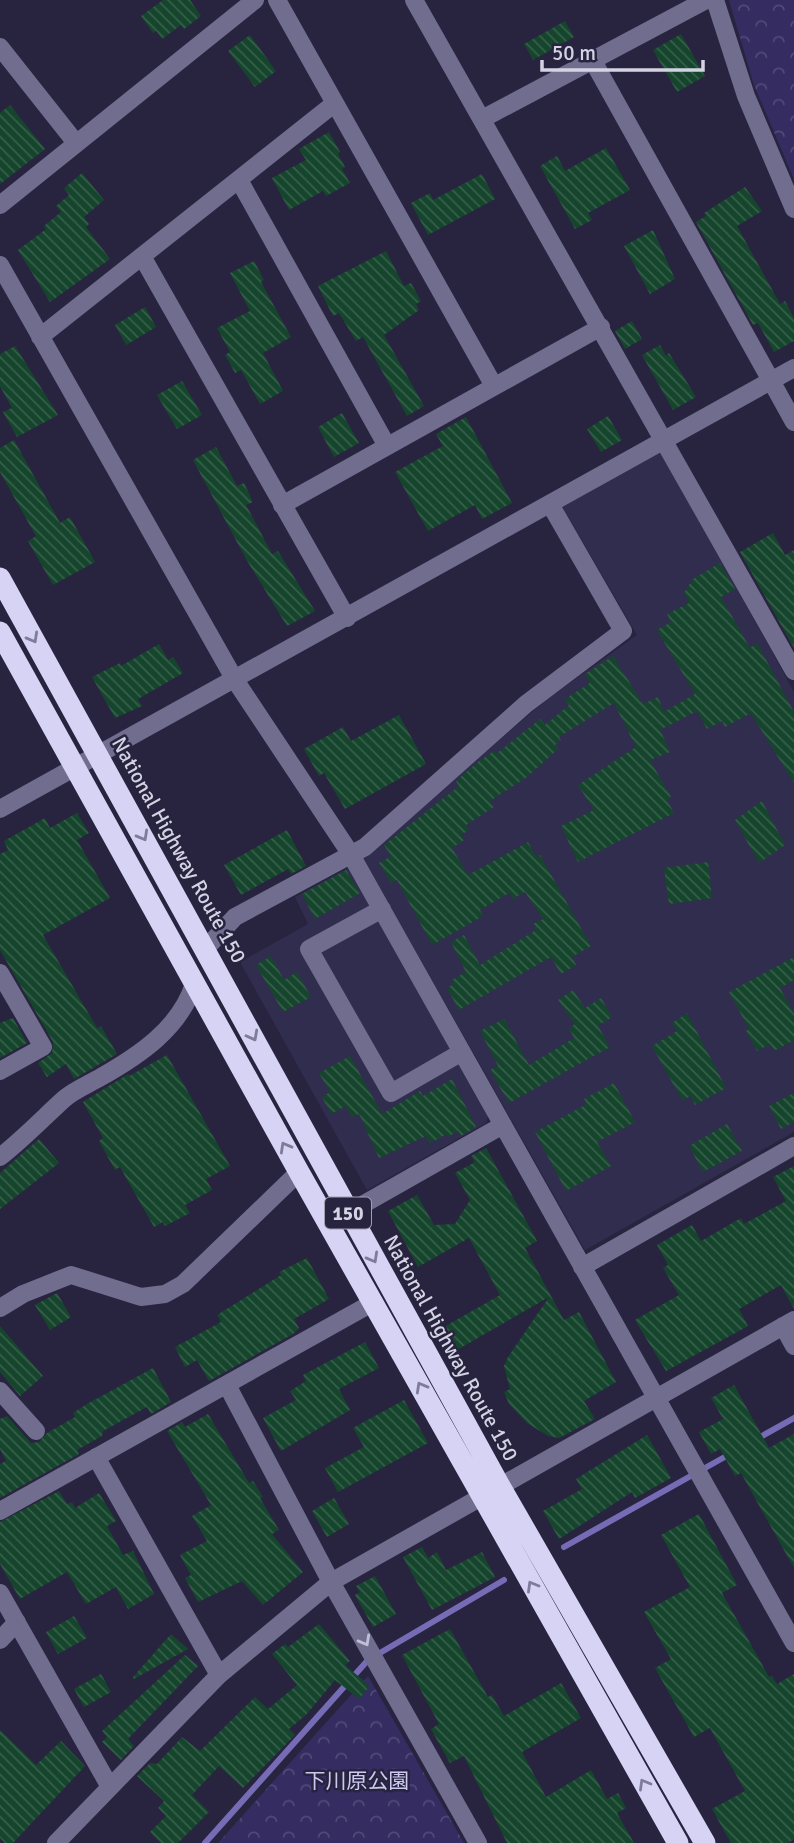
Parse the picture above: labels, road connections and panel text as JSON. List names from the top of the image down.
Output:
{
  "streets": {
    "highway": ["National Highway Route 150", "150"]
  },
  "parks": ["下川原公園"],
  "scale_bar": "50 m"
}
